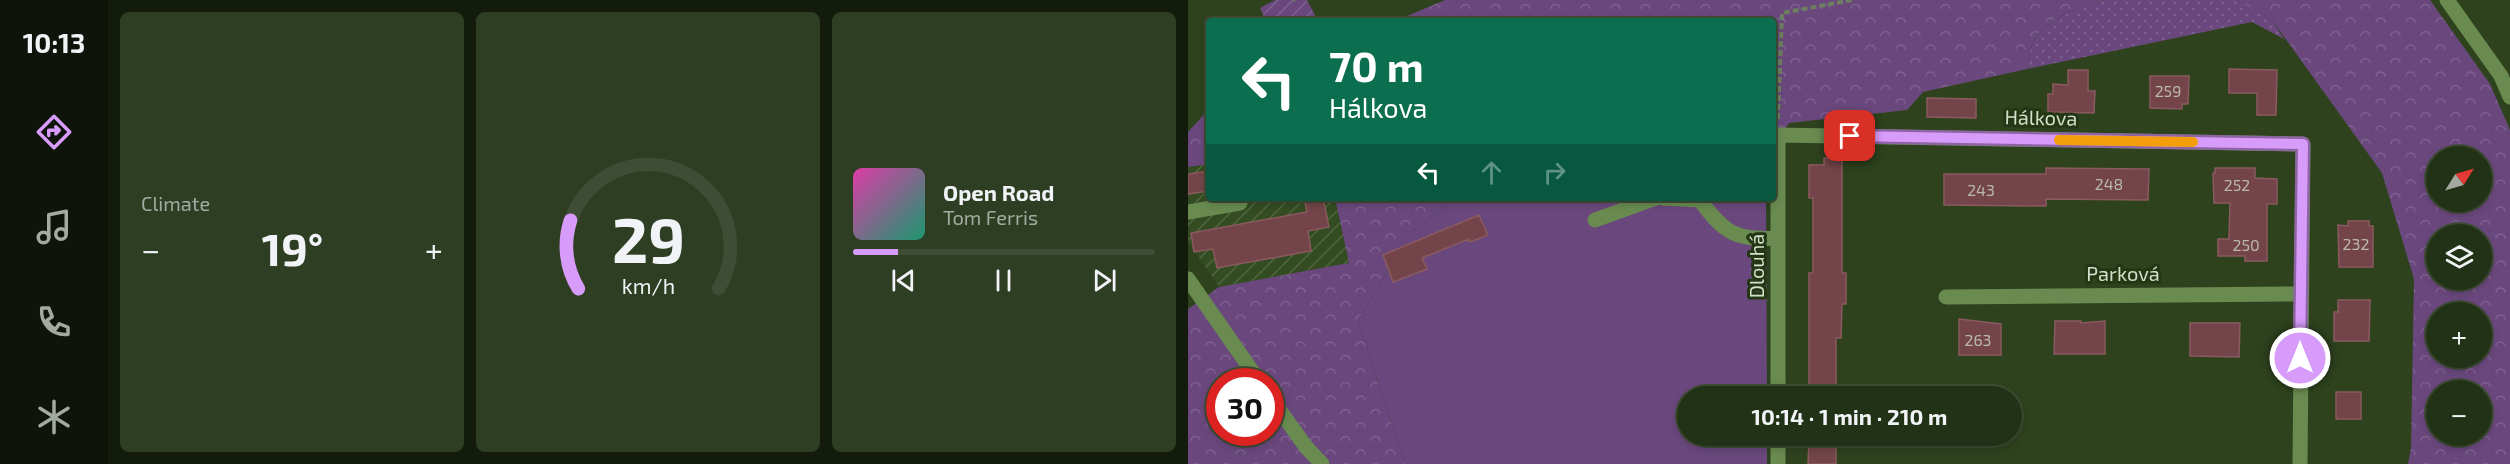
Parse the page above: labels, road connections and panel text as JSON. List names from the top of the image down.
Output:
{
  "streets": {
    "street": ["Hálkova", "Dlouhá", "Parková"]
  },
  "crossings": [
    ["Hálkova", "Dlouhá"],
    ["Hálkova", "Parková"]
  ],
  "house_numbers": [
    "259",
    "248",
    "252",
    "243",
    "232",
    "250",
    "263"
  ],
  "north": "top right",
  "page": {
    "tabs": "10:13",
    "tile": "Climate",
    "turn": ["70 m", "Hálkova"],
    "map_buttons": ["+", "−"],
    "song": ["Open Road", "Tom Ferris"],
    "heat": ["−", "19°", "+"],
    "limit": "30",
    "trip": "10:14 · 1 min · 210 m",
    "gauge": ["29", "km/h"]
  }
}
